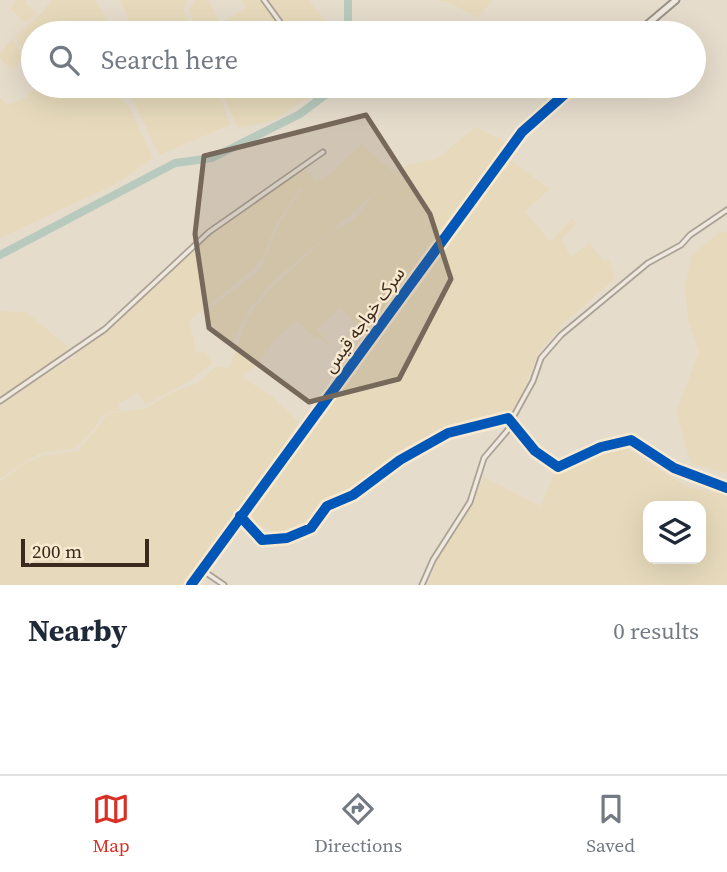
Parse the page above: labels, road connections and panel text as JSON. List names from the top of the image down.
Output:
{
  "streets": {
    "street": ["سرک خواجه قیس"]
  },
  "scale_bar": "200 m",
  "page": {
    "search": "Search here",
    "scale": "200 m",
    "heading": ["Nearby", "0 results"],
    "nav": ["Map", "Directions", "Saved"]
  }
}
